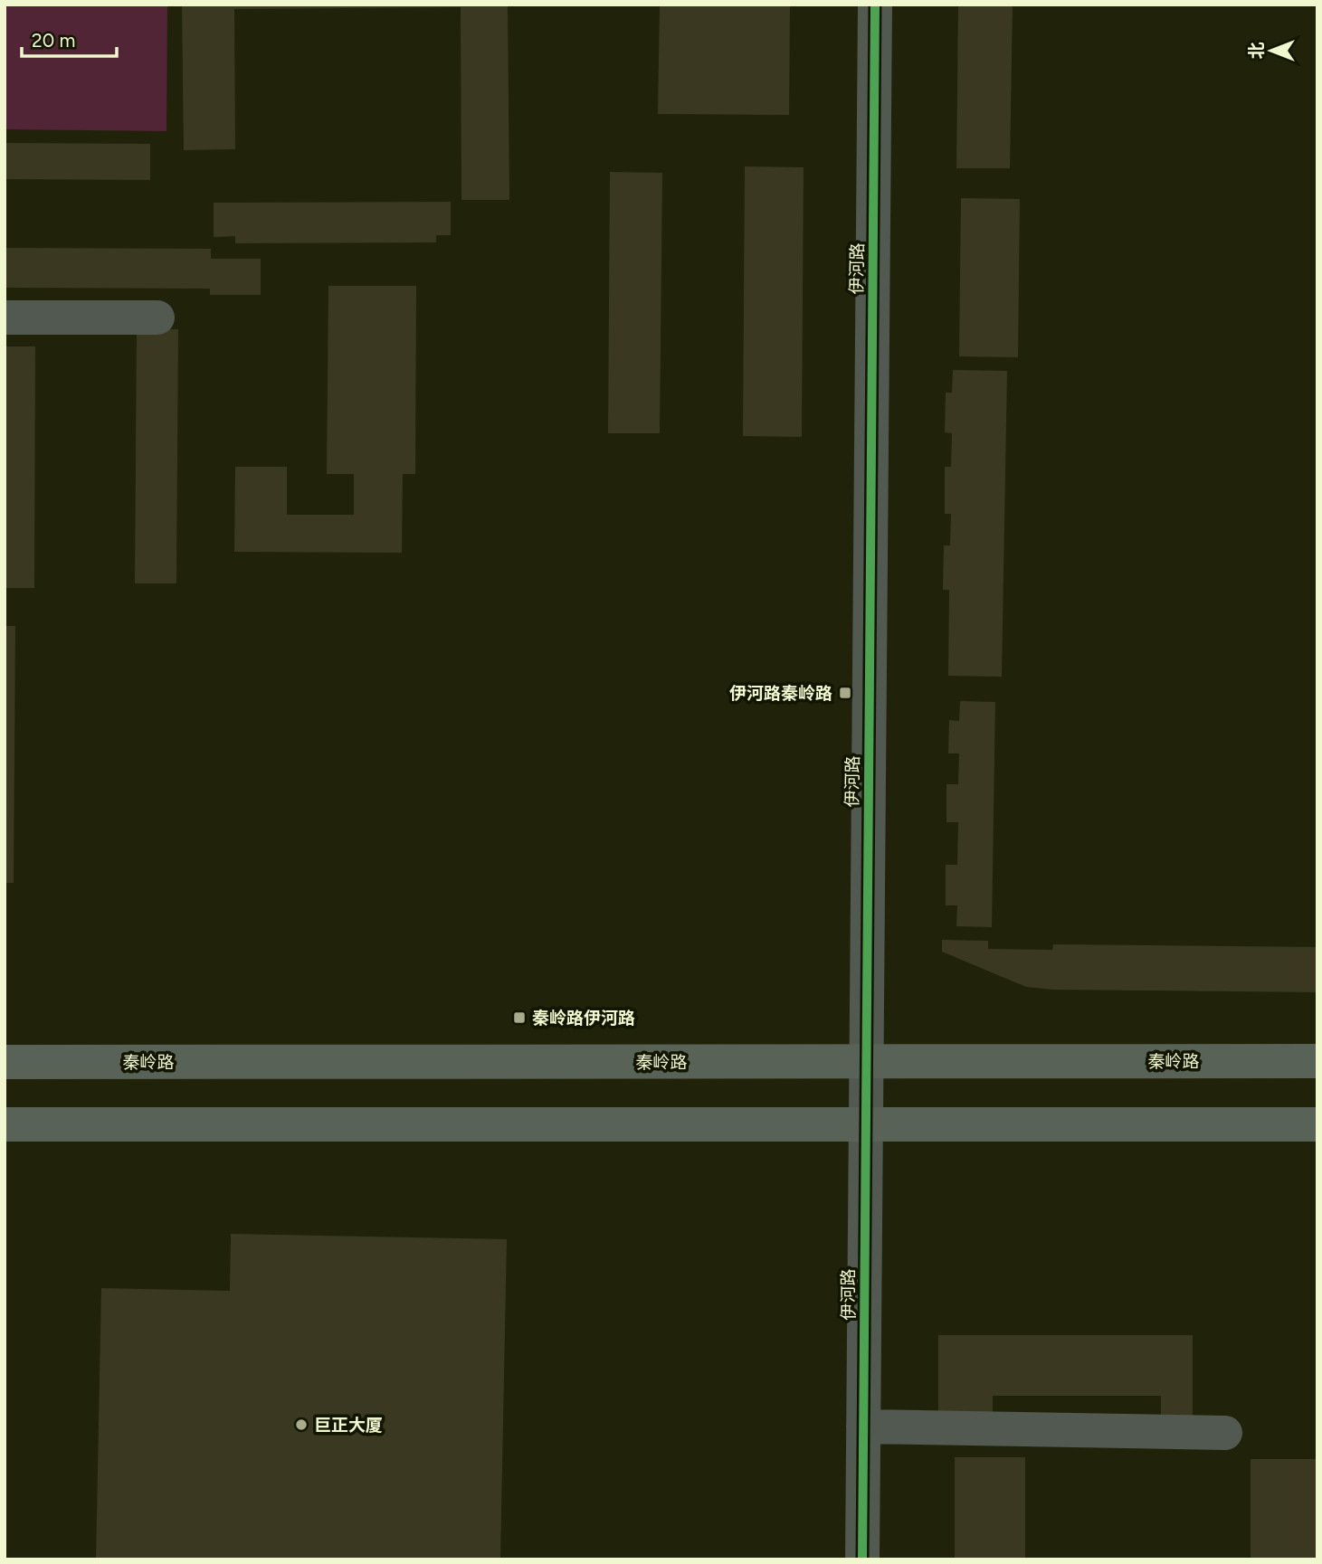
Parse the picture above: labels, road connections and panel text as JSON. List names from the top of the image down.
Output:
{
  "streets": {
    "main road": ["秦岭路"],
    "street": ["伊河路"]
  },
  "crossings": [
    ["伊河路", "秦岭路"]
  ],
  "places": {
    "transit": ["伊河路秦岭路", "秦岭路伊河路"],
    "other": ["巨正大厦"]
  },
  "scale_bar": "20 m",
  "north": "left"
}
